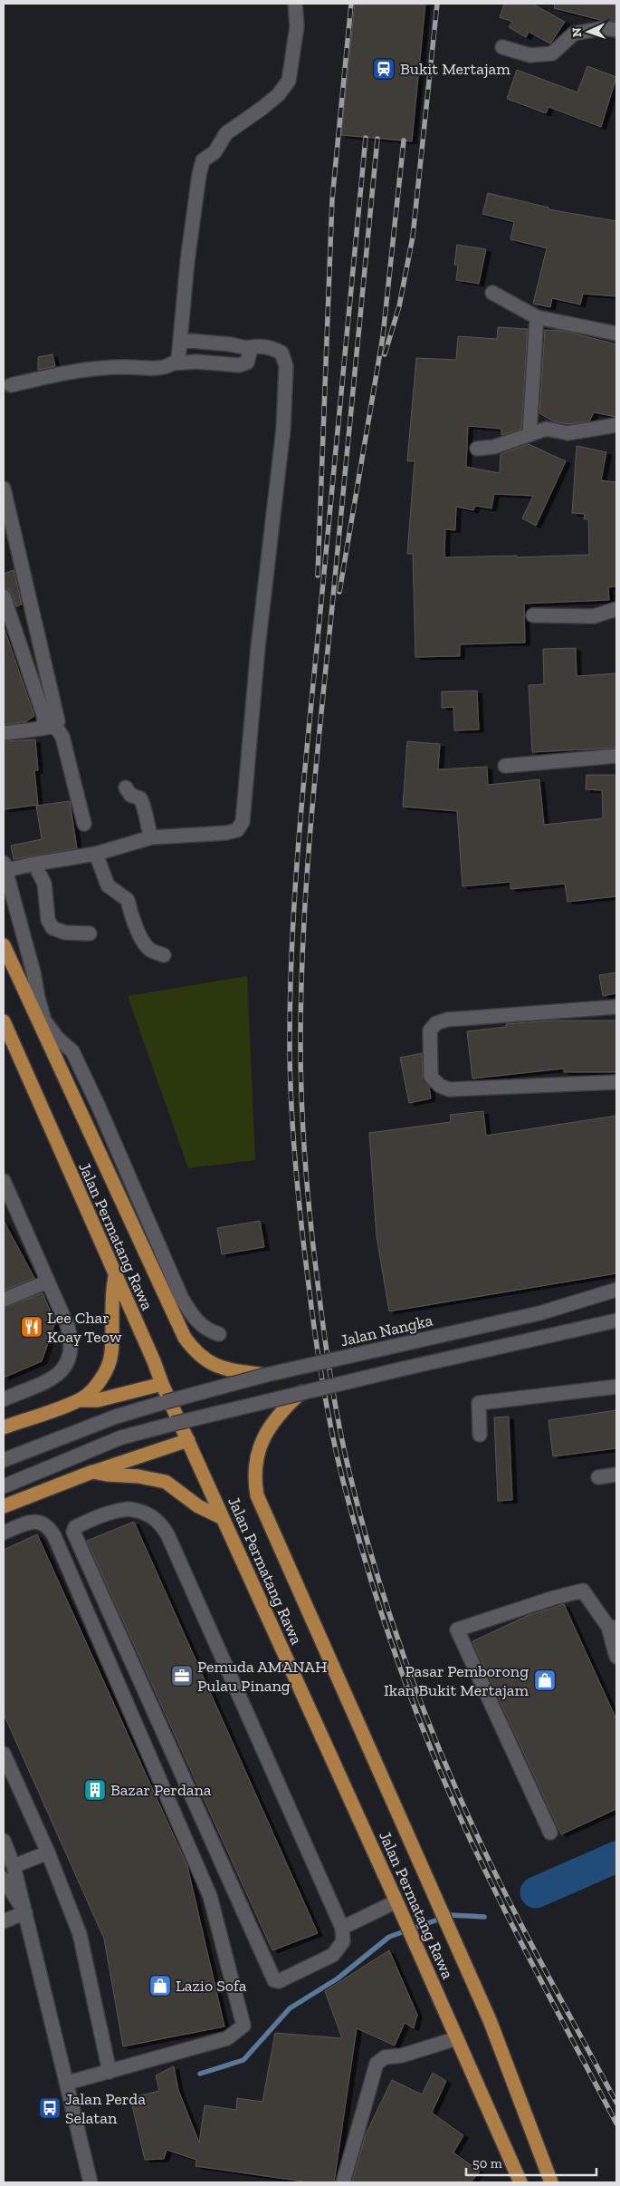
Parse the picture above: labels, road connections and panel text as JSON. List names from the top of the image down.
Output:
{
  "streets": {
    "main road": ["Jalan Permatang Rawa"],
    "street": ["Jalan Nangka"]
  },
  "places": {
    "station": ["Bukit Mertajam"],
    "restaurant": ["Lee Char Koay Teow"],
    "office": ["Pemuda AMANAH Pulau Pinang"],
    "shop": ["Pasar Pemborong Ikan Bukit Mertajam", "Lazio Sofa"],
    "building": ["Bazar Perdana"],
    "bus stop": ["Jalan Perda Selatan"]
  },
  "scale_bar": "50 m",
  "north": "left"
}
